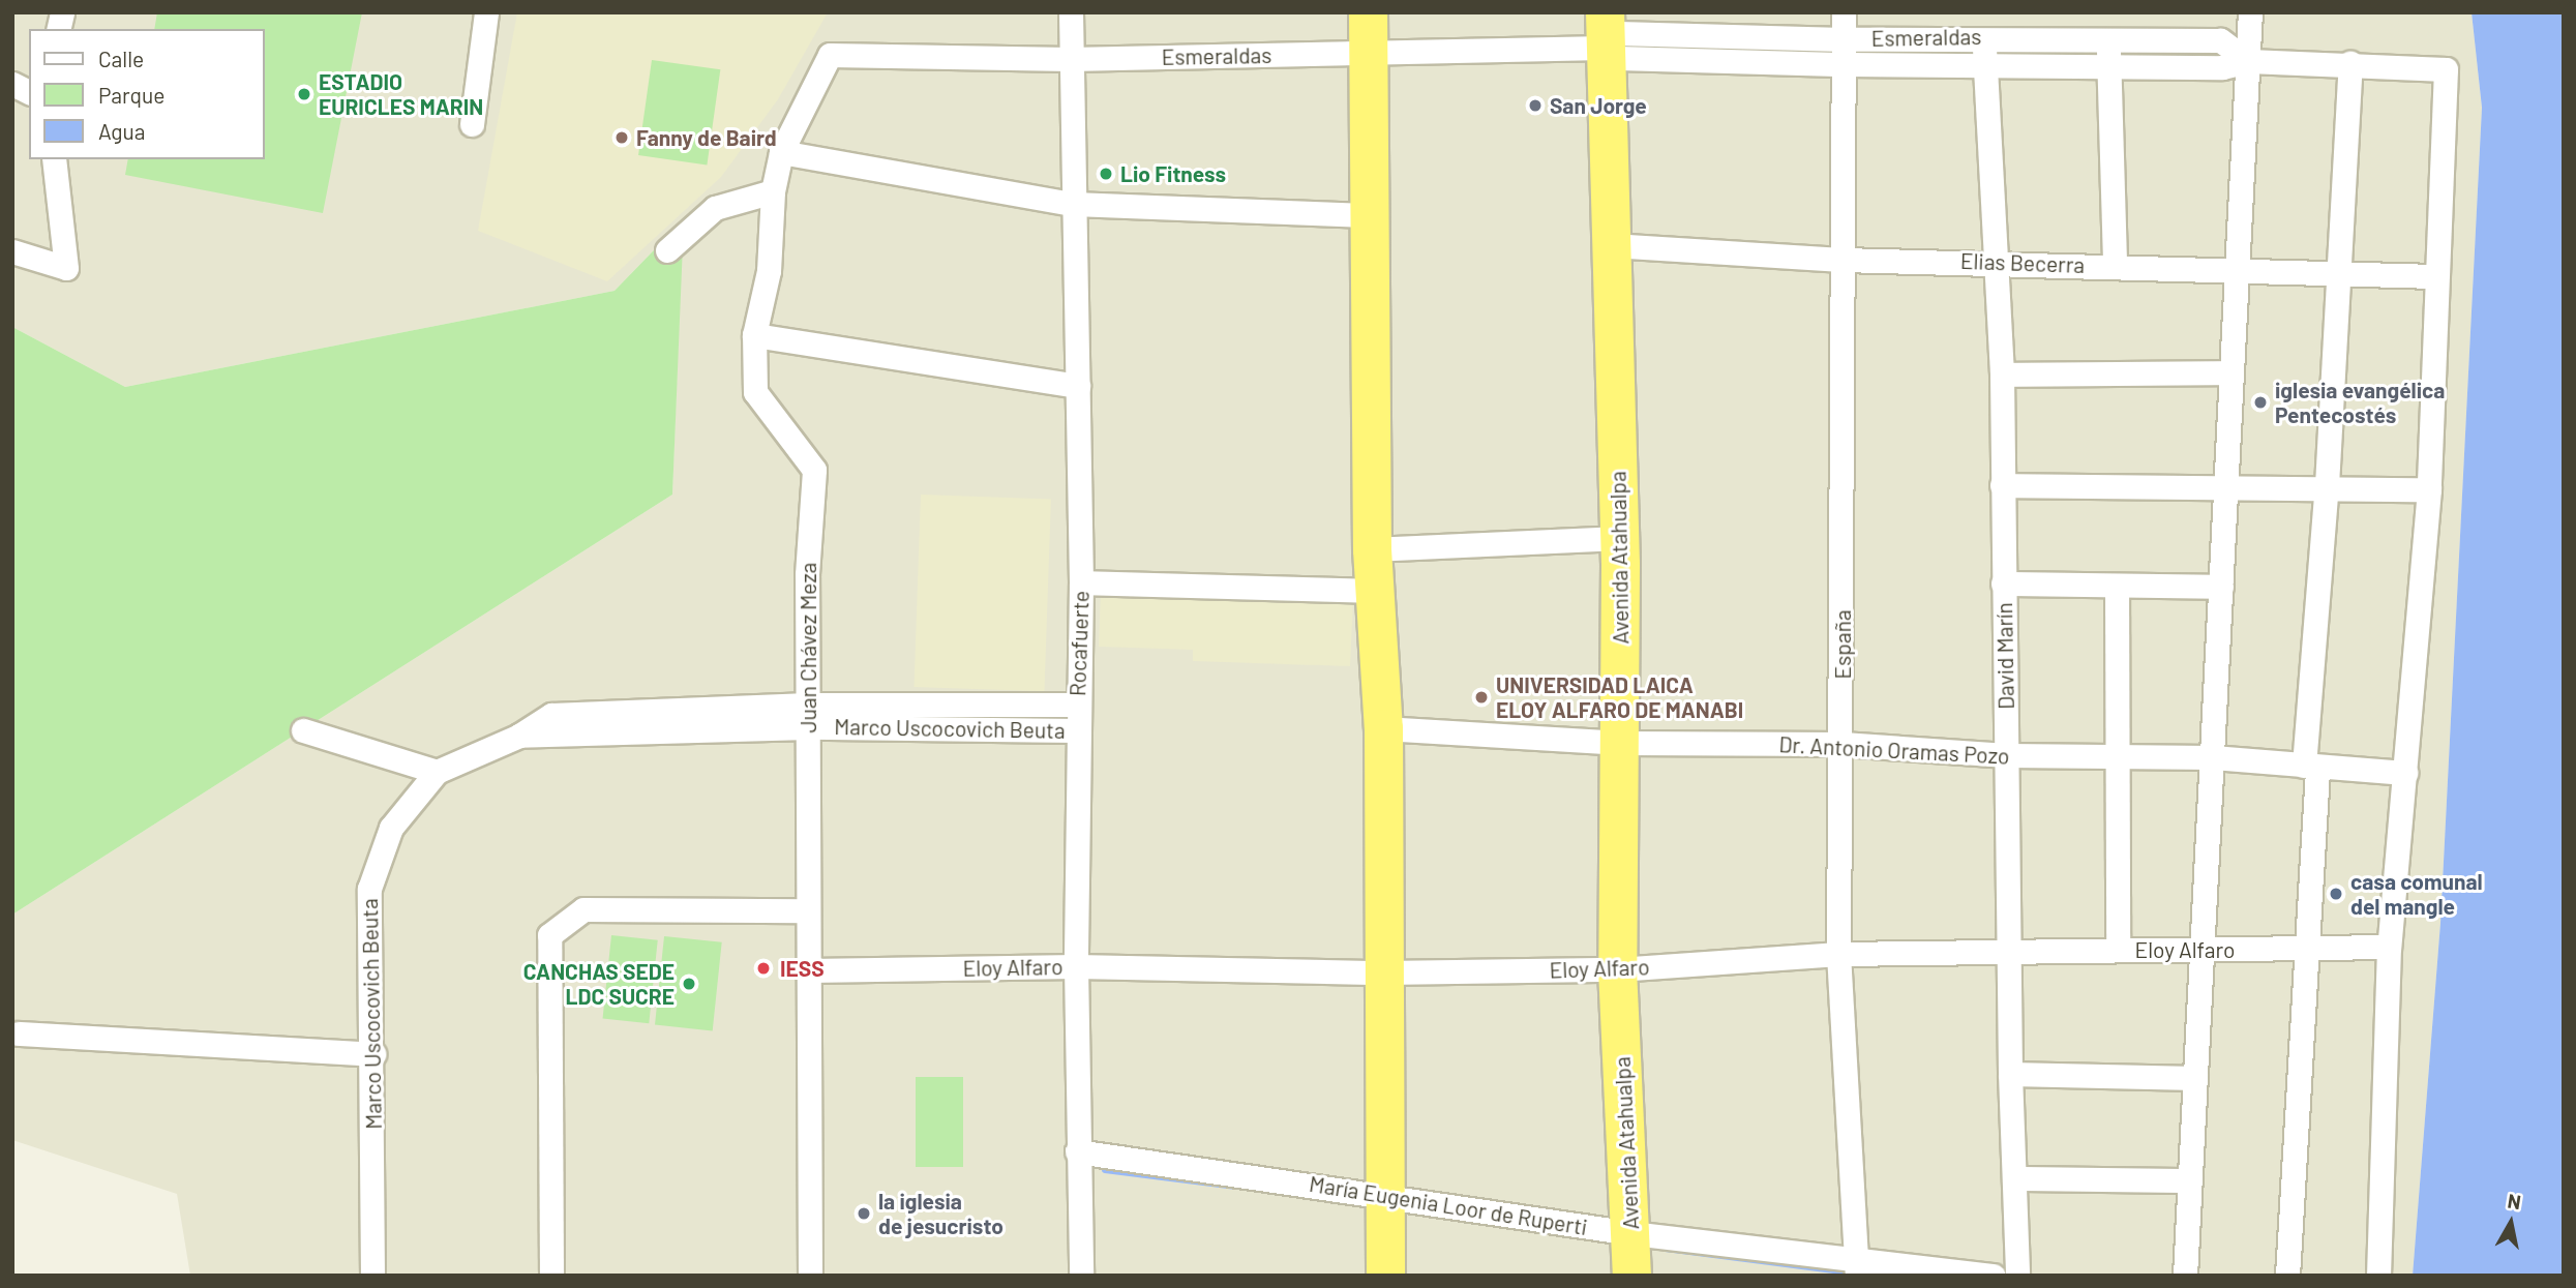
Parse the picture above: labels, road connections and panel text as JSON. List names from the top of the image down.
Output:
{
  "streets": {
    "highway": ["Avenida Atahualpa"],
    "street": [
      "Esmeraldas",
      "Elias Becerra",
      "Rocafuerte",
      "España",
      "Juan Chávez Meza",
      "David Marín",
      "Marco Uscocovich Beuta",
      "Dr. Antonio Oramas Pozo",
      "Eloy Alfaro",
      "María Eugenia Loor de Ruperti"
    ]
  },
  "crossings": [
    ["Esmeraldas", "Elias Becerra"],
    ["Esmeraldas", "Avenida Atahualpa"],
    ["Esmeraldas", "Rocafuerte"],
    ["Esmeraldas", "España"],
    ["Esmeraldas", "Juan Chávez Meza"],
    ["Esmeraldas", "David Marín"],
    ["Elias Becerra", "Avenida Atahualpa"],
    ["Elias Becerra", "España"],
    ["Elias Becerra", "David Marín"],
    ["Avenida Atahualpa", "Dr. Antonio Oramas Pozo"],
    ["Avenida Atahualpa", "Eloy Alfaro"],
    ["Avenida Atahualpa", "María Eugenia Loor de Ruperti"],
    ["Rocafuerte", "Marco Uscocovich Beuta"],
    ["Rocafuerte", "Eloy Alfaro"],
    ["Rocafuerte", "María Eugenia Loor de Ruperti"],
    ["España", "Dr. Antonio Oramas Pozo"],
    ["España", "Eloy Alfaro"],
    ["España", "María Eugenia Loor de Ruperti"],
    ["Juan Chávez Meza", "Marco Uscocovich Beuta"],
    ["Juan Chávez Meza", "Eloy Alfaro"],
    ["David Marín", "Dr. Antonio Oramas Pozo"],
    ["David Marín", "Eloy Alfaro"]
  ],
  "places": [
    "ESTADIO EURICLES MARIN",
    "San Jorge",
    "Fanny de Baird",
    "Lio Fitness",
    "iglesia evangélica Pentecostés",
    "UNIVERSIDAD LAICA ELOY ALFARO DE MANABI",
    "casa comunal del mangle",
    "IESS",
    "CANCHAS SEDE LDC SUCRE",
    "la iglesia de jesucristo"
  ],
  "legend": ["Calle", "Parque", "Agua"],
  "north": "top"
}
